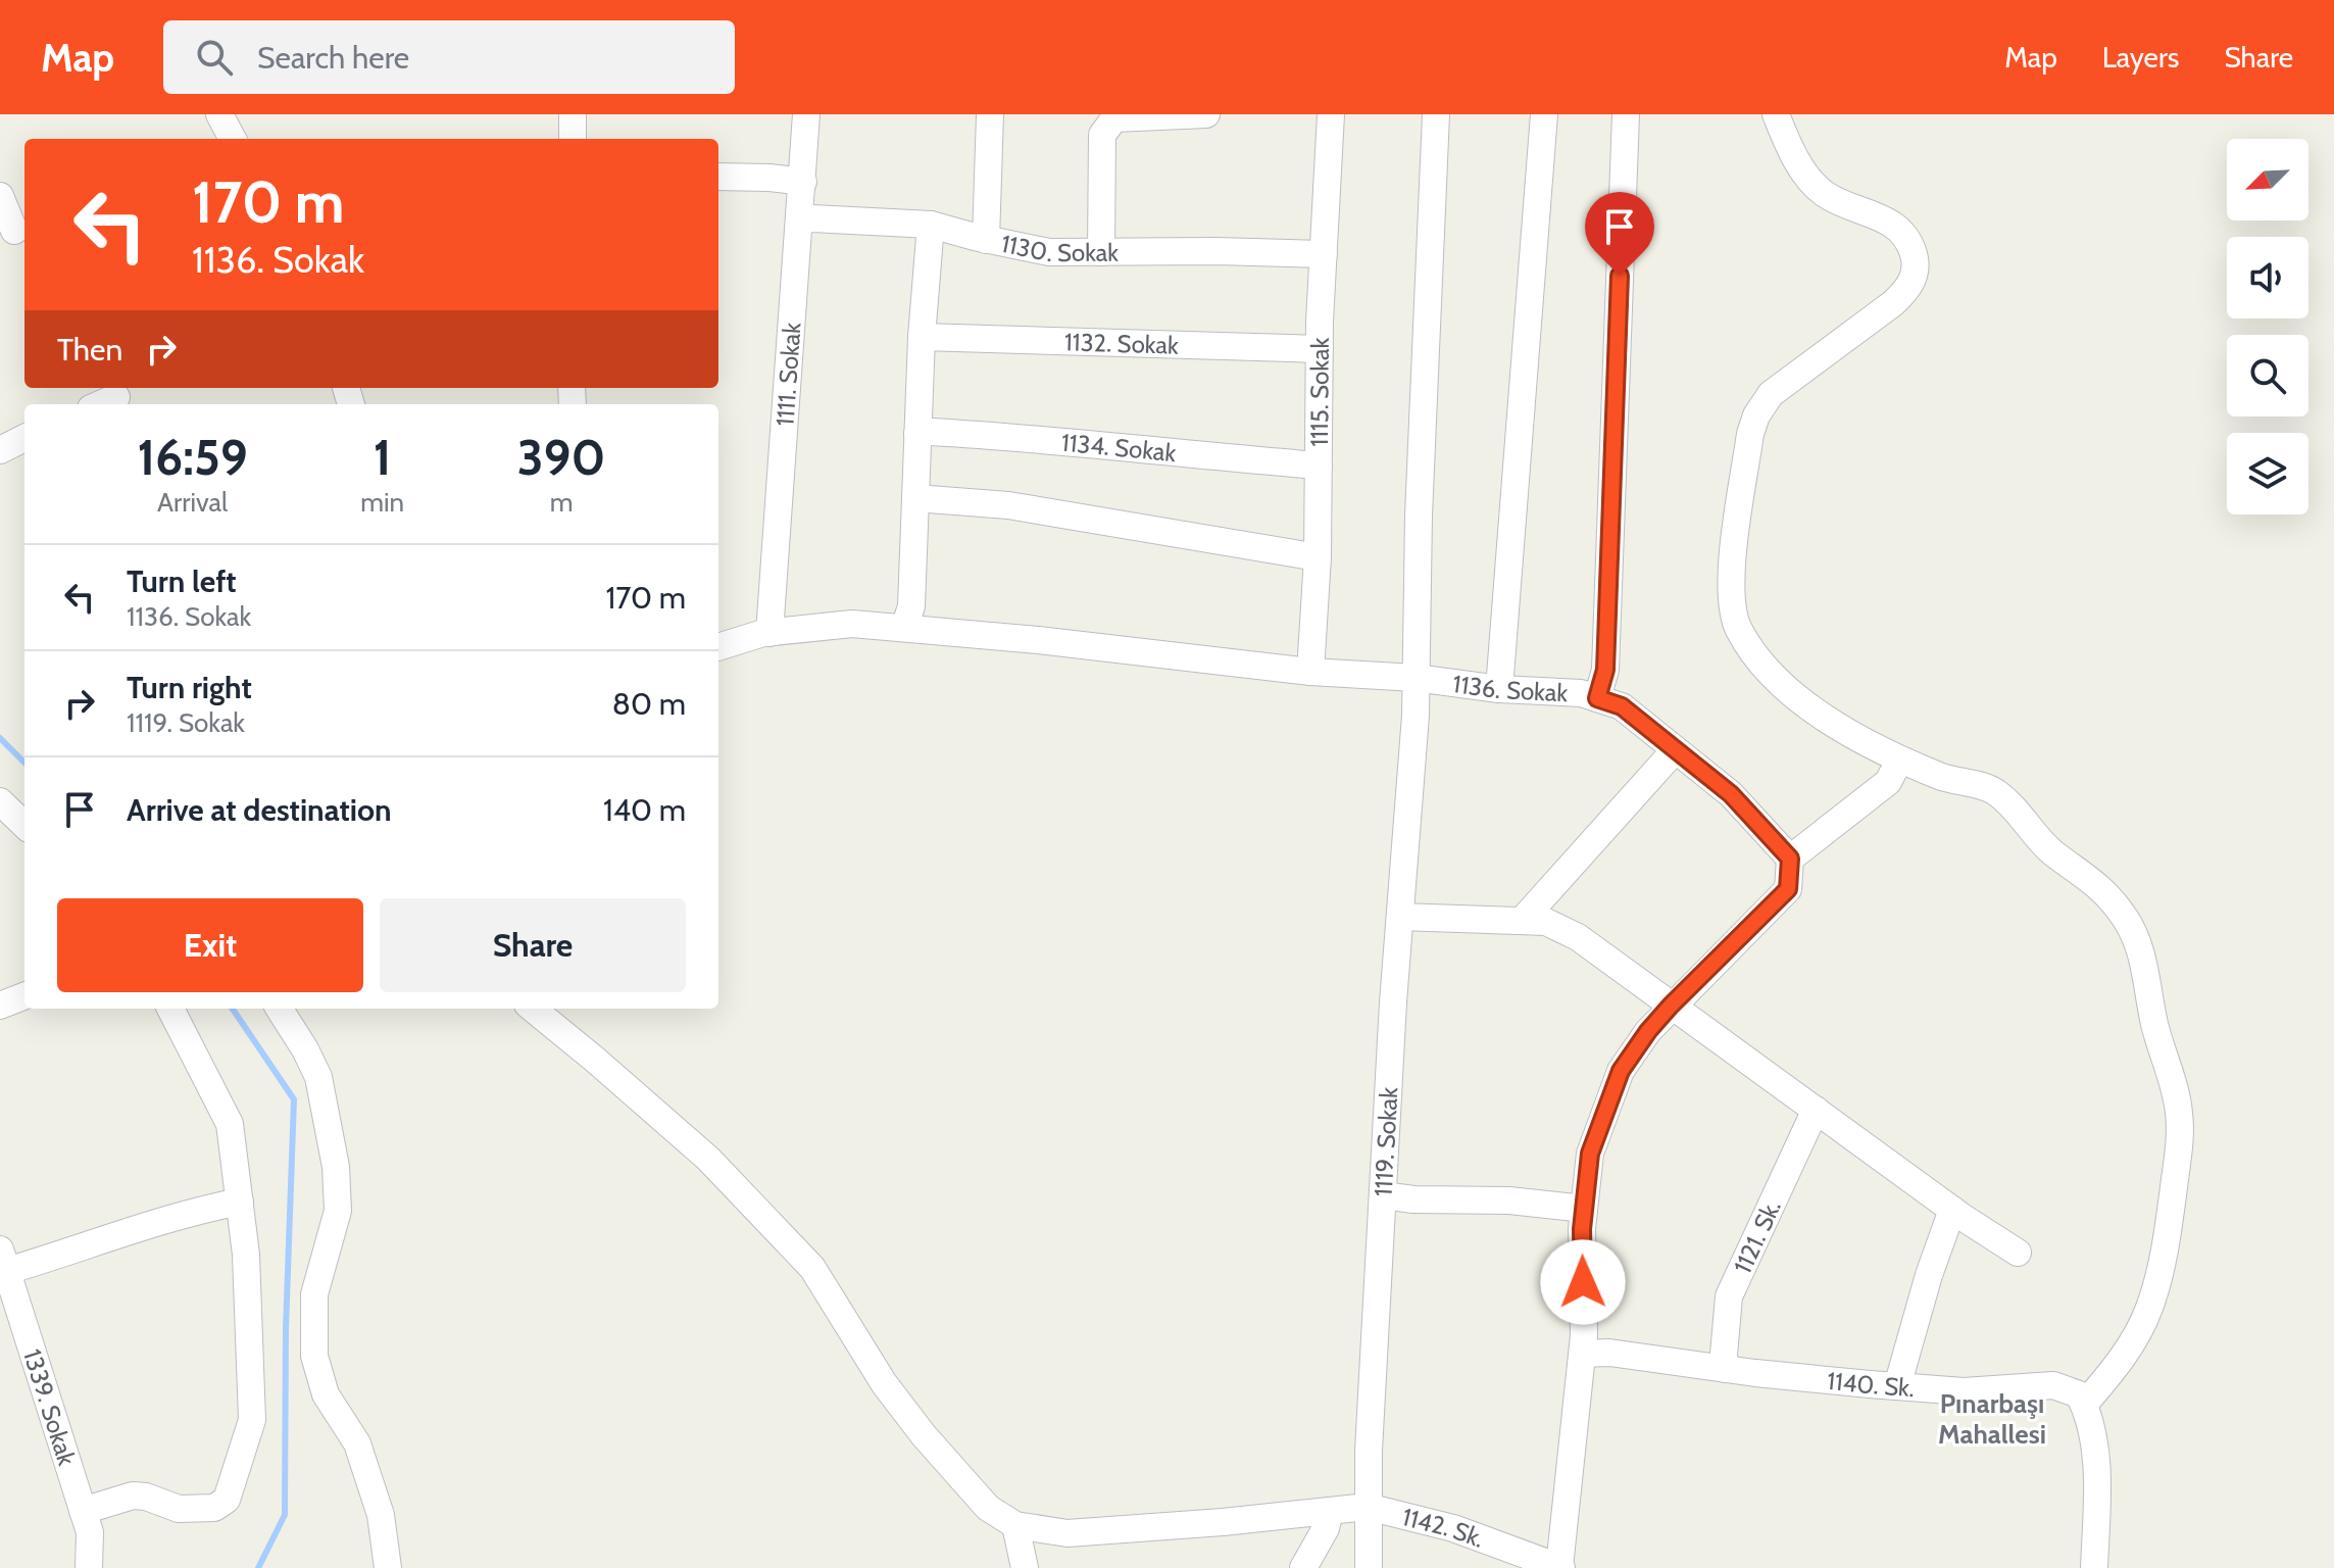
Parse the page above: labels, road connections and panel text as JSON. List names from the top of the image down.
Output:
{
  "streets": {
    "street": [
      "1130. Sokak",
      "1132. Sokak",
      "1111. Sokak",
      "1115. Sokak",
      "1134. Sokak",
      "1136. Sokak",
      "1119. Sokak",
      "1121. Sk.",
      "1140. Sk.",
      "1339. Sokak",
      "1142. Sk."
    ]
  },
  "crossings": [
    ["1130. Sokak", "1111. Sokak"],
    ["1130. Sokak", "1115. Sokak"],
    ["1132. Sokak", "1115. Sokak"],
    ["1111. Sokak", "1136. Sokak"],
    ["1115. Sokak", "1134. Sokak"],
    ["1115. Sokak", "1136. Sokak"],
    ["1136. Sokak", "1119. Sokak"],
    ["1119. Sokak", "1142. Sk."],
    ["1121. Sk.", "1140. Sk."]
  ],
  "districts": ["Pınarbaşı Mahallesi"],
  "north": "bottom left",
  "page": {
    "header": "Map",
    "search": "Search here",
    "nav": ["Map", "Layers", "Share"],
    "turn": ["170 m", "1136. Sokak"],
    "then": "Then",
    "eta": [
      "16:59",
      "Arrival",
      "1",
      "min",
      "390",
      "m"
    ],
    "list": [
      {
        "name": "Turn left",
        "note": "1136. Sokak",
        "value": "170 m"
      },
      {
        "name": "Turn right",
        "note": "1119. Sokak",
        "value": "80 m"
      },
      {
        "name": "Arrive at destination",
        "value": "140 m"
      }
    ],
    "buttons": ["Exit", "Share"]
  }
}
